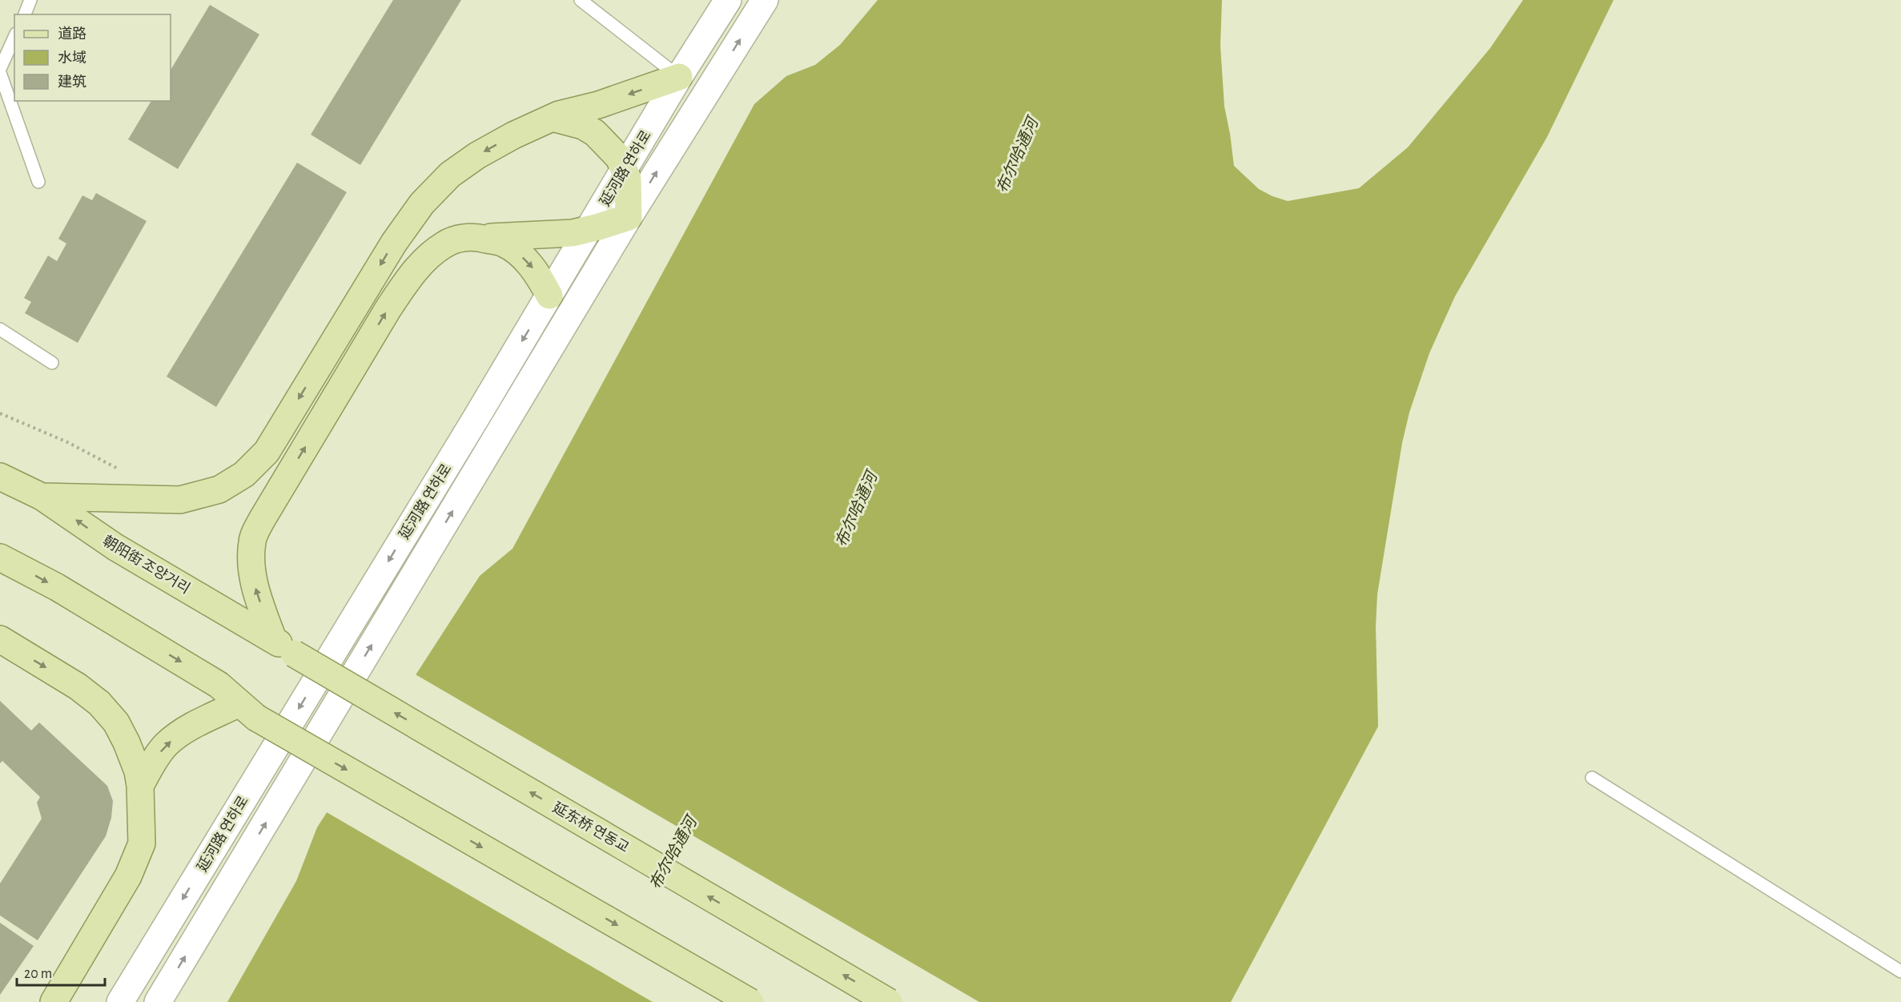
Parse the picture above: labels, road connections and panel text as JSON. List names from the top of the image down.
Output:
{
  "streets": {
    "main road": ["延河路 연하로", "朝阳街 조양거리", "延东桥 연동교"]
  },
  "crossings": [
    ["朝阳街 조양거리", "延东桥 연동교"]
  ],
  "water": ["布尔哈通河"],
  "legend": ["道路", "水域", "建筑"],
  "scale_bar": "20 m"
}
